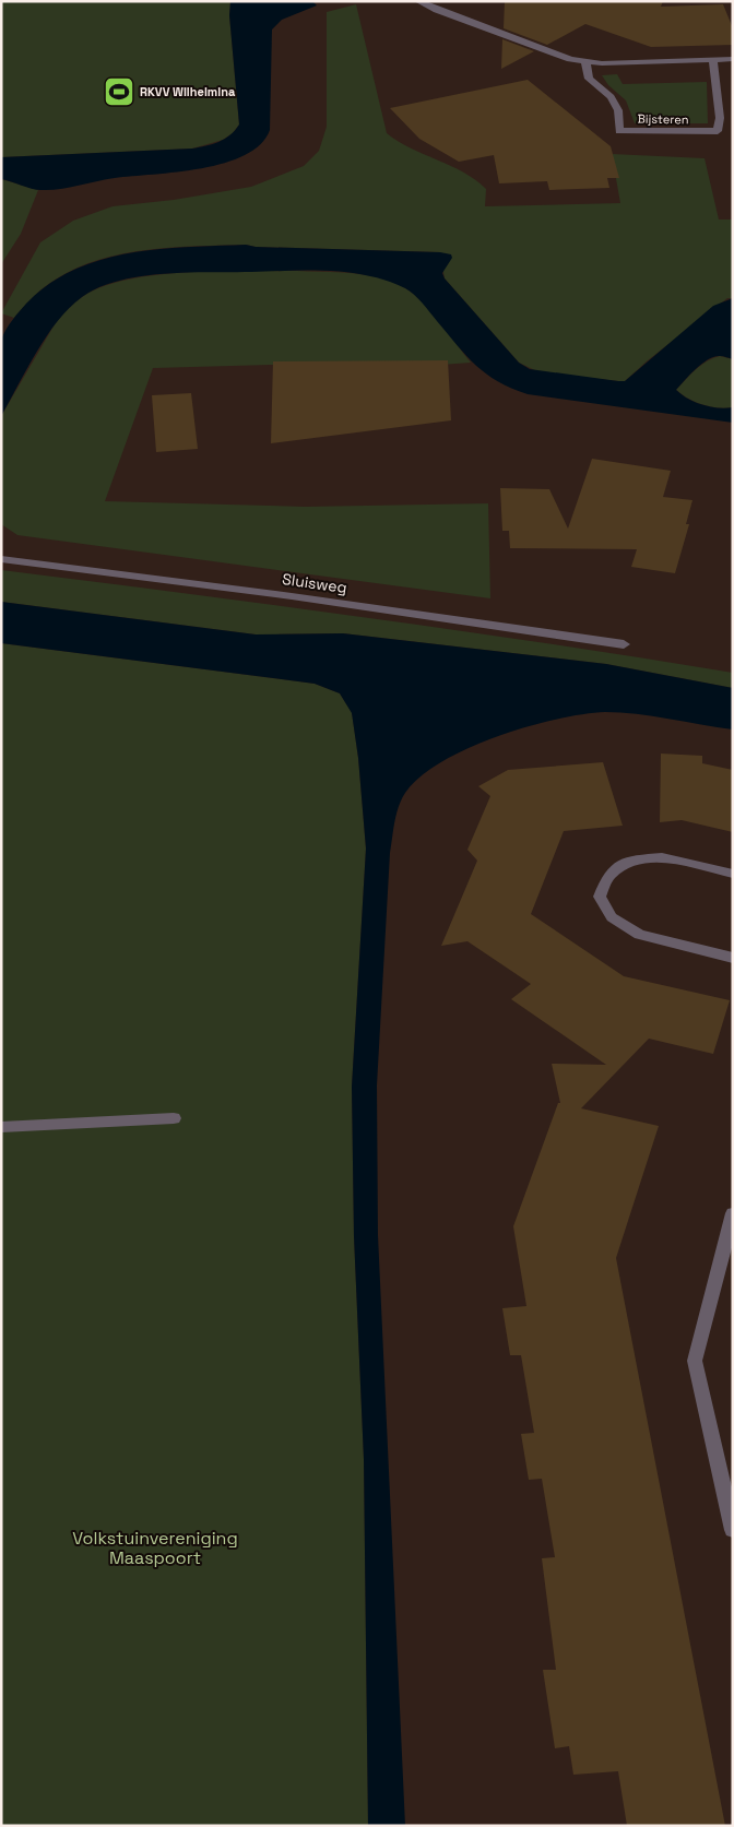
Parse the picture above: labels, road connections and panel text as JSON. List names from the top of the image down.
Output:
{
  "streets": {
    "street": ["Bijsteren", "Sluisweg"]
  },
  "parks": ["Volkstuinvereniging Maaspoort"],
  "places": {
    "sports": ["RKVV Wilhelmina"]
  }
}
